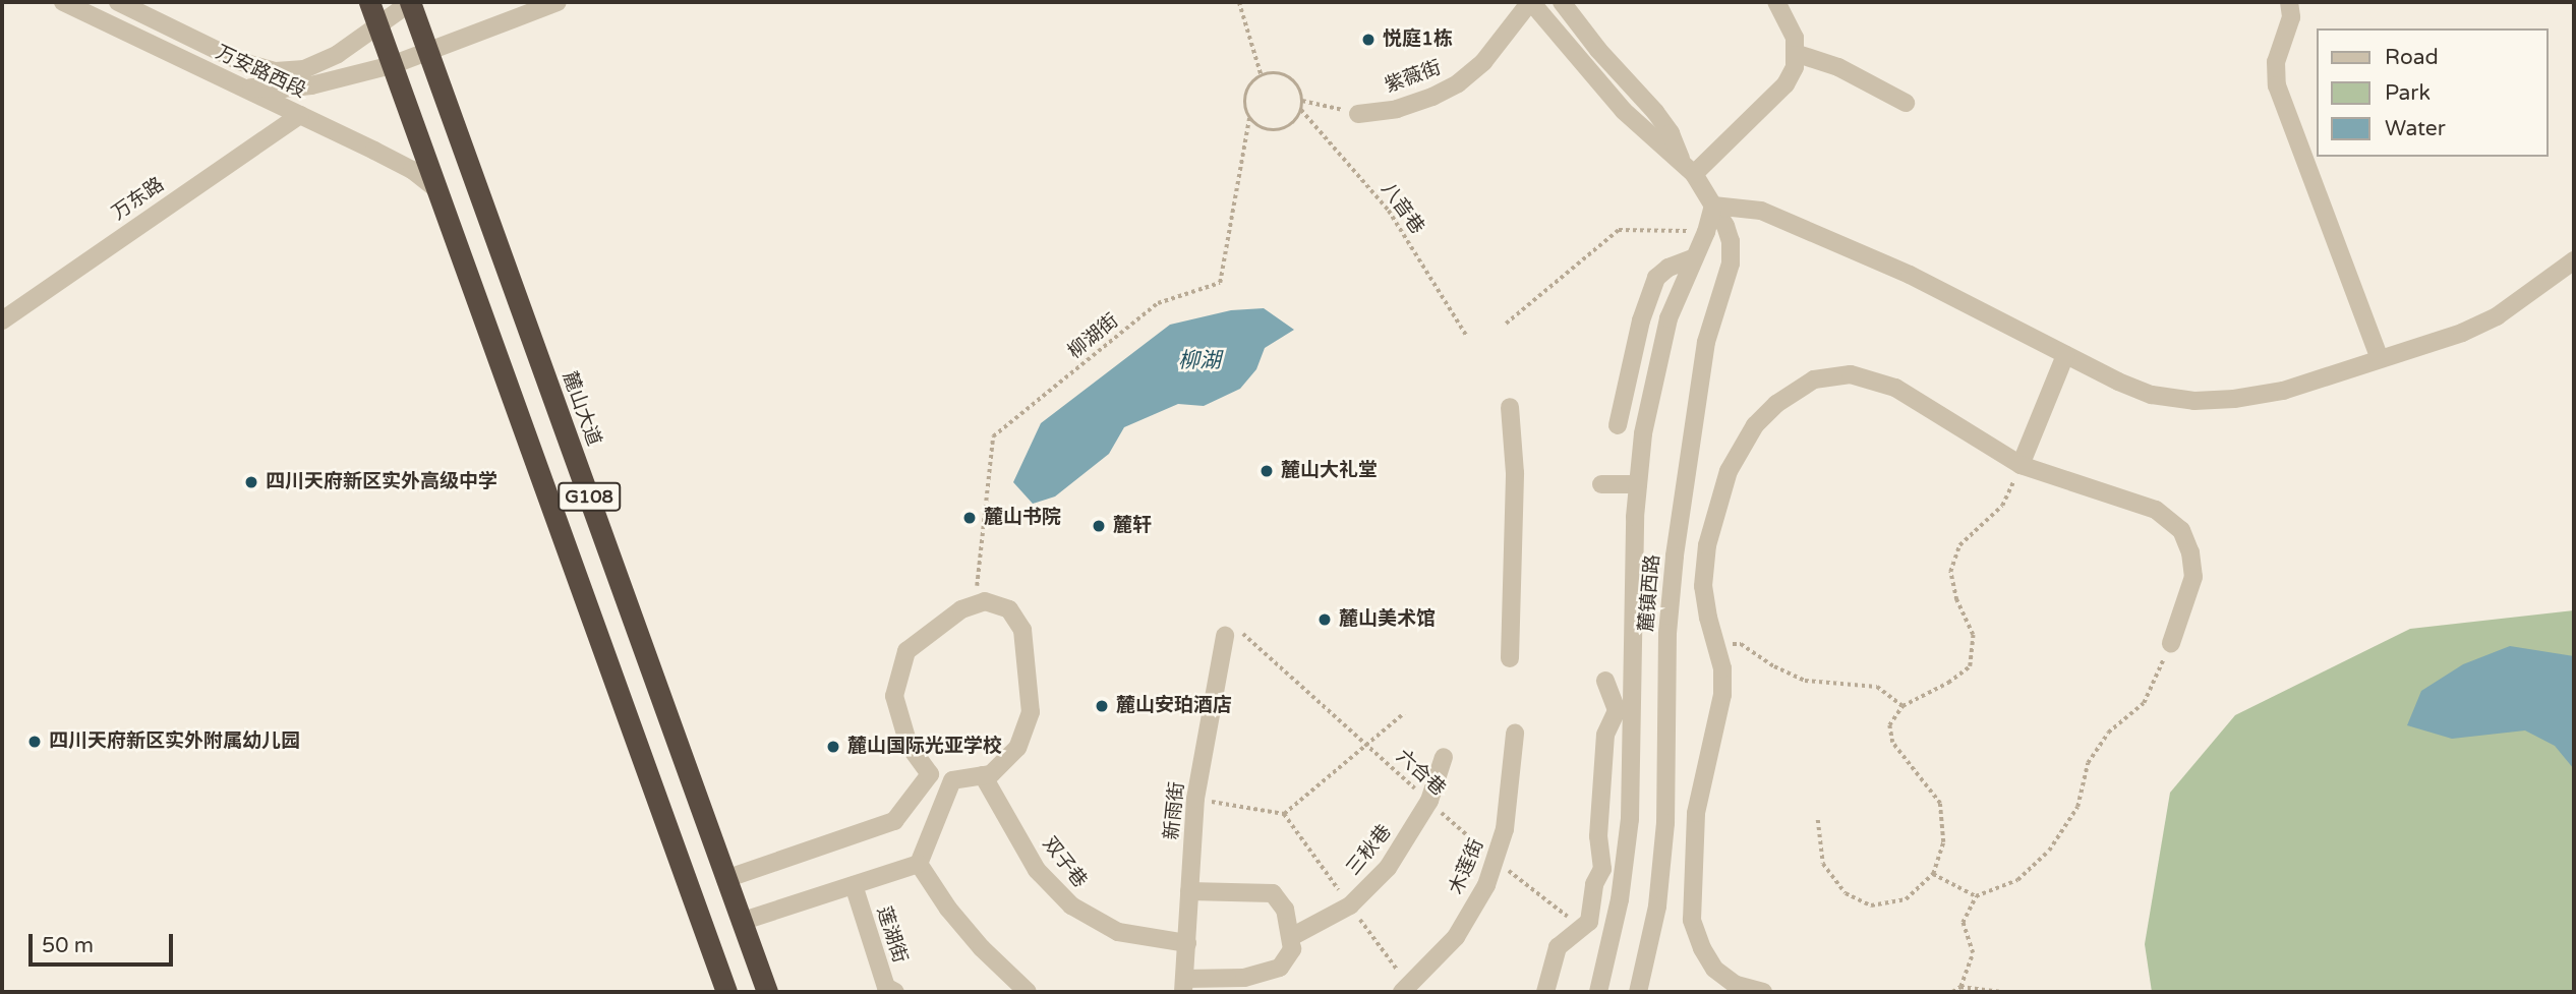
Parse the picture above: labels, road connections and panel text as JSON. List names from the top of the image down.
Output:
{
  "streets": {
    "highway": ["麓山大道", "G108"],
    "street": [
      "万安路西段",
      "紫薇街",
      "万东路",
      "麓镇西路",
      "新雨街",
      "三秋巷",
      "双子巷",
      "木莲街",
      "莲湖街"
    ],
    "path": ["八音巷", "柳湖街", "六合巷"]
  },
  "crossings": [
    ["万安路西段", "万东路"],
    ["万安路西段", "麓山大道"],
    ["万安路西段", "G108"],
    ["八音巷", "柳湖街"],
    ["六合巷", "新雨街"],
    ["六合巷", "三秋巷"],
    ["六合巷", "木莲街"],
    ["新雨街", "双子巷"]
  ],
  "water": ["柳湖"],
  "places": [
    "悦庭1栋",
    "麓山大礼堂",
    "四川天府新区实外高级中学",
    "麓山书院",
    "麓轩",
    "麓山美术馆",
    "麓山安珀酒店",
    "四川天府新区实外附属幼儿园",
    "麓山国际光亚学校"
  ],
  "legend": ["Road", "Park", "Water"],
  "scale_bar": "50 m"
}
